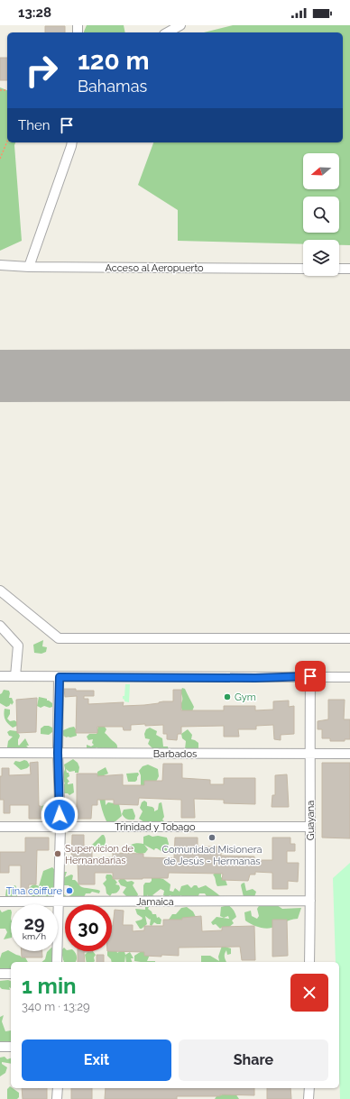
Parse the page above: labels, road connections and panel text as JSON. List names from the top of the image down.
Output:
{
  "streets": {
    "street": [
      "Acceso al Aeropuerto",
      "Barbados",
      "Guayana",
      "Trinidad y Tobago",
      "Jamaica"
    ]
  },
  "crossings": [
    ["Barbados", "Guayana"],
    ["Guayana", "Trinidad y Tobago"],
    ["Guayana", "Jamaica"]
  ],
  "places": [
    "Gym",
    "Comunidad Misionera de Jesús - Hermanas",
    "Supervicion de Hernandarias",
    "Tina coiffure"
  ],
  "north": "left",
  "page": {
    "status": "13:28",
    "turn": ["120 m", "Bahamas"],
    "then": "Then",
    "speed": "29 km/h",
    "limit": "30",
    "heading": ["1 min", "340 m · 13:29"],
    "buttons": ["Exit", "Share"]
  }
}
